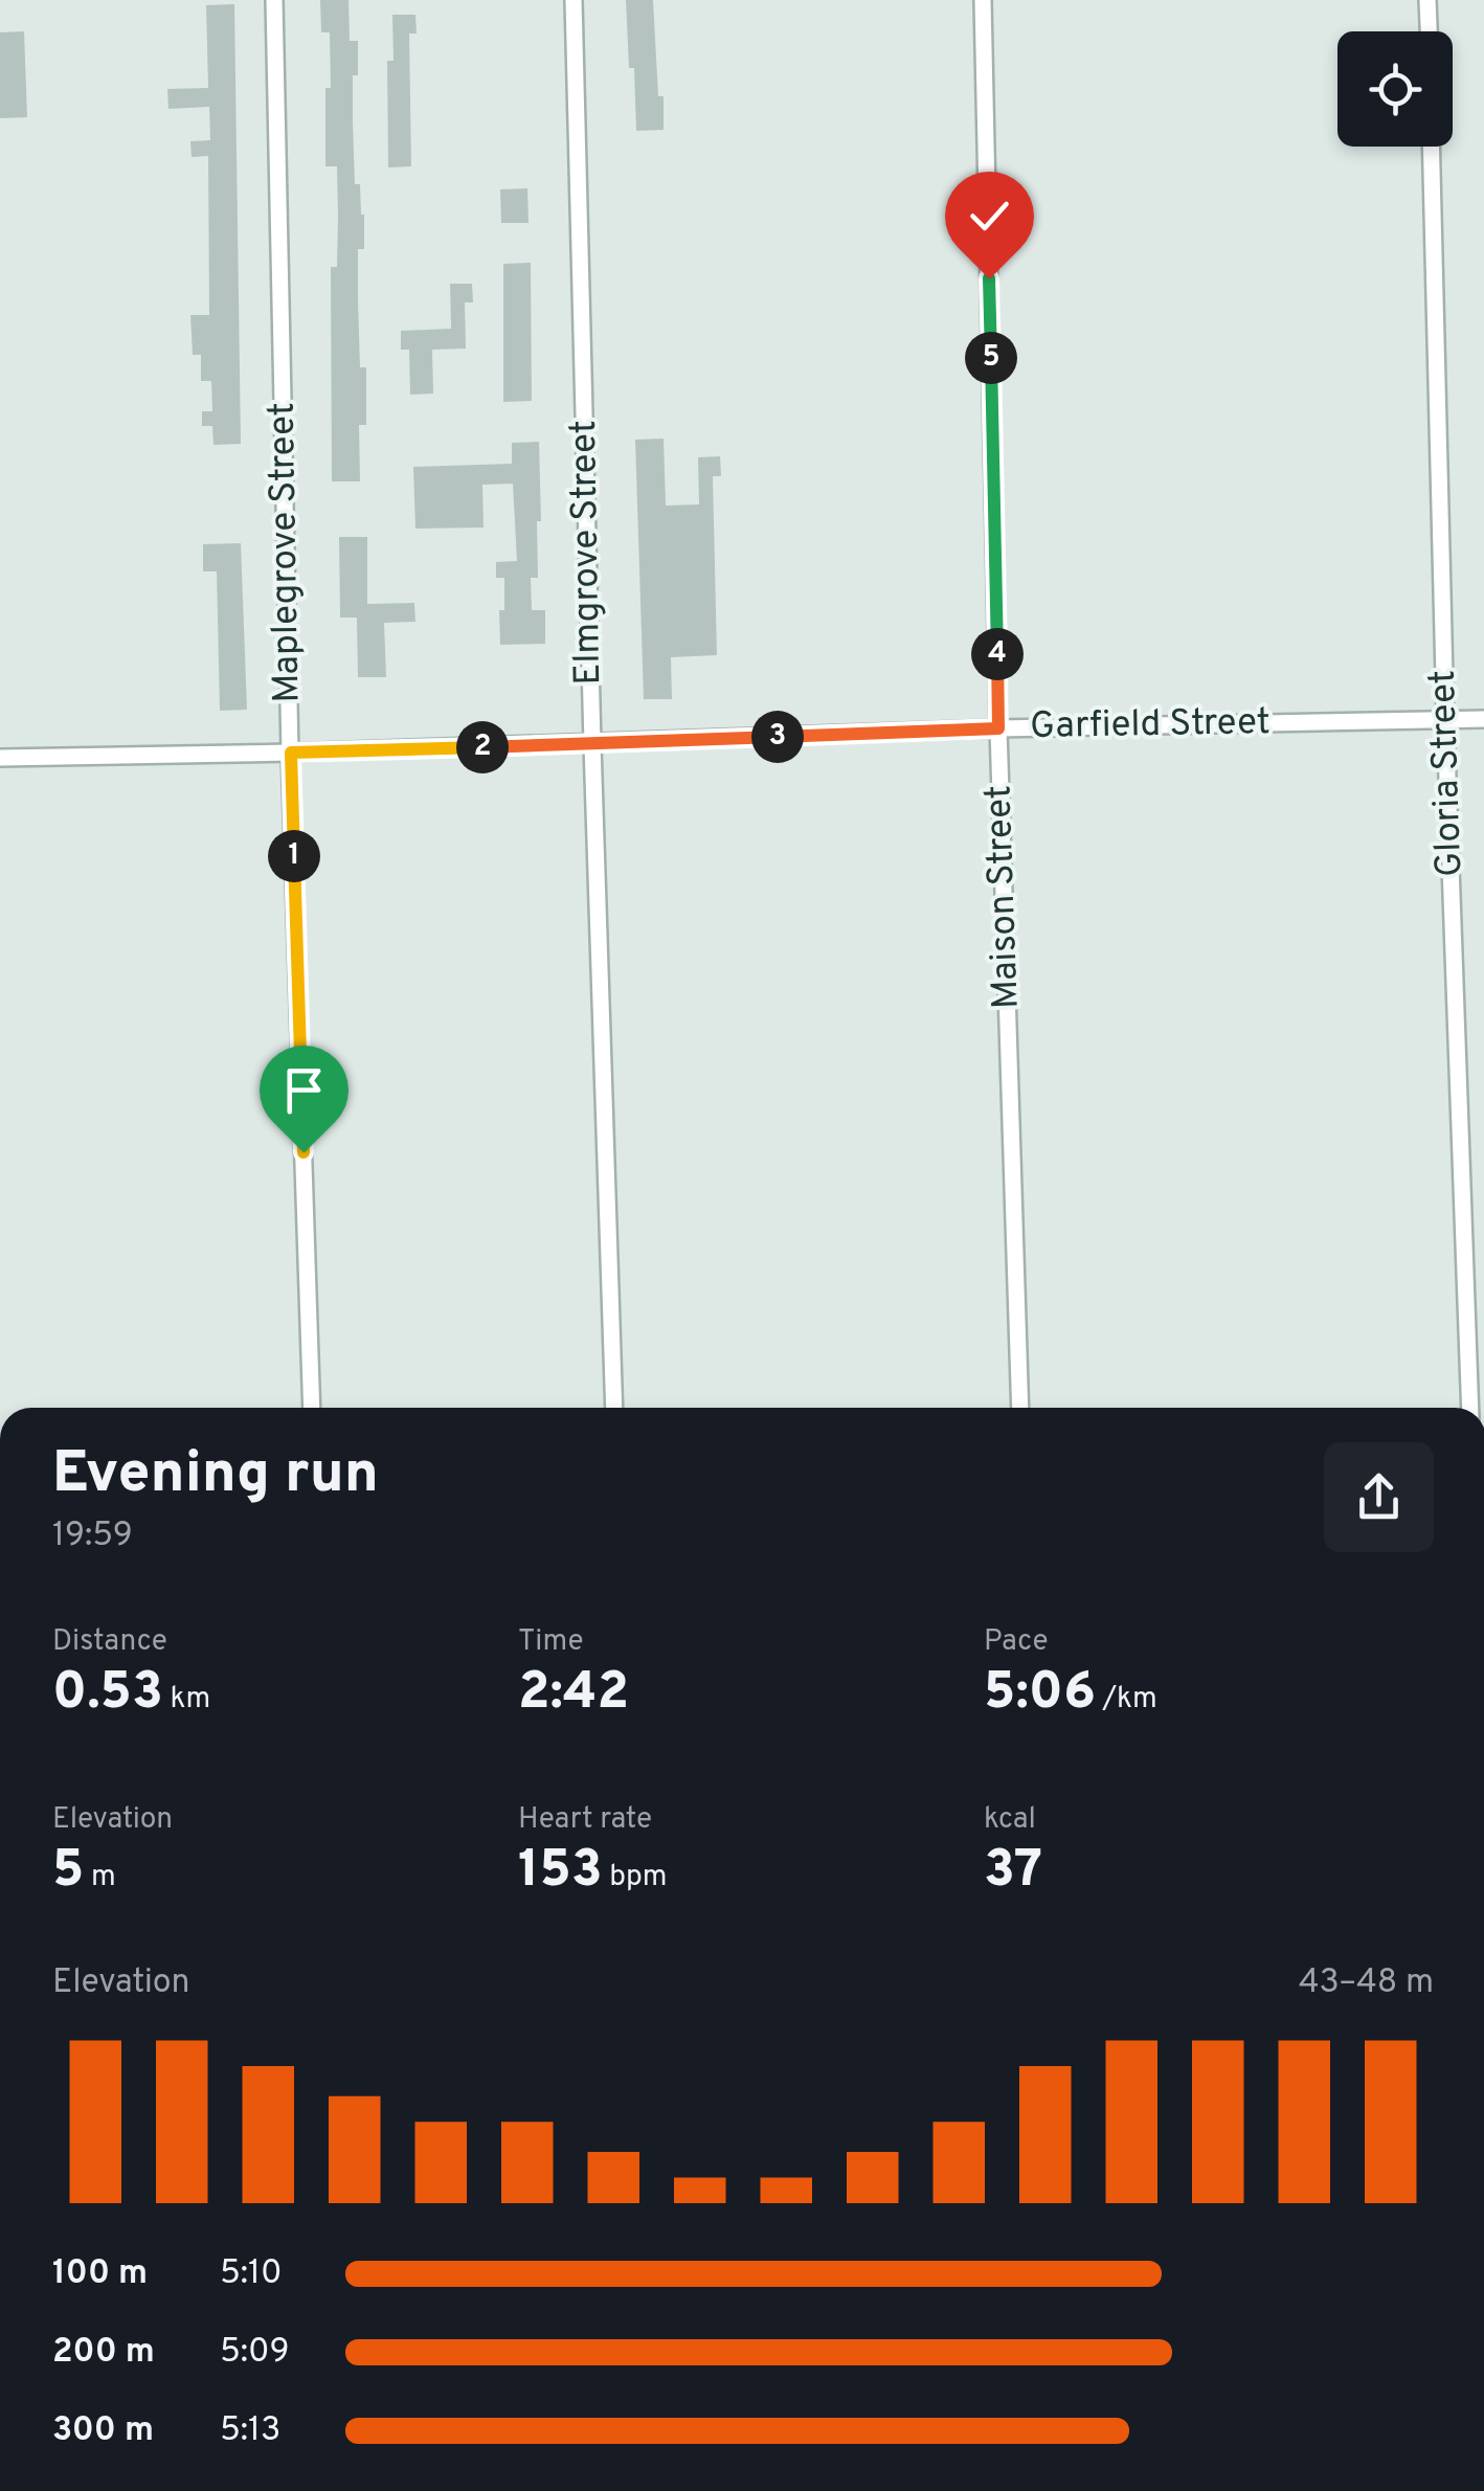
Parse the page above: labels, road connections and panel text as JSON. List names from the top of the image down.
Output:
{
  "streets": {
    "street": [
      "Maplegrove Street",
      "Elmgrove Street",
      "Garfield Street",
      "Gloria Street",
      "Maison Street"
    ]
  },
  "crossings": [
    ["Maplegrove Street", "Garfield Street"],
    ["Elmgrove Street", "Garfield Street"],
    ["Garfield Street", "Gloria Street"],
    ["Garfield Street", "Maison Street"]
  ],
  "page": {
    "pins": [
      "5",
      "4",
      "3",
      "2",
      "1"
    ],
    "heading": ["Evening run", "19:59"],
    "stats": [
      ["Distance", "0.53 km"],
      ["Time", "2:42"],
      ["Pace", "5:06 /km"],
      ["Elevation", "5 m"],
      ["Heart rate", "153 bpm"],
      ["kcal", "37"]
    ],
    "chart": ["Elevation", "43–48 m"],
    "list": [
      {
        "name": "100 m",
        "note": "5:10"
      },
      {
        "name": "200 m",
        "note": "5:09"
      },
      {
        "name": "300 m",
        "note": "5:13"
      }
    ]
  }
}
